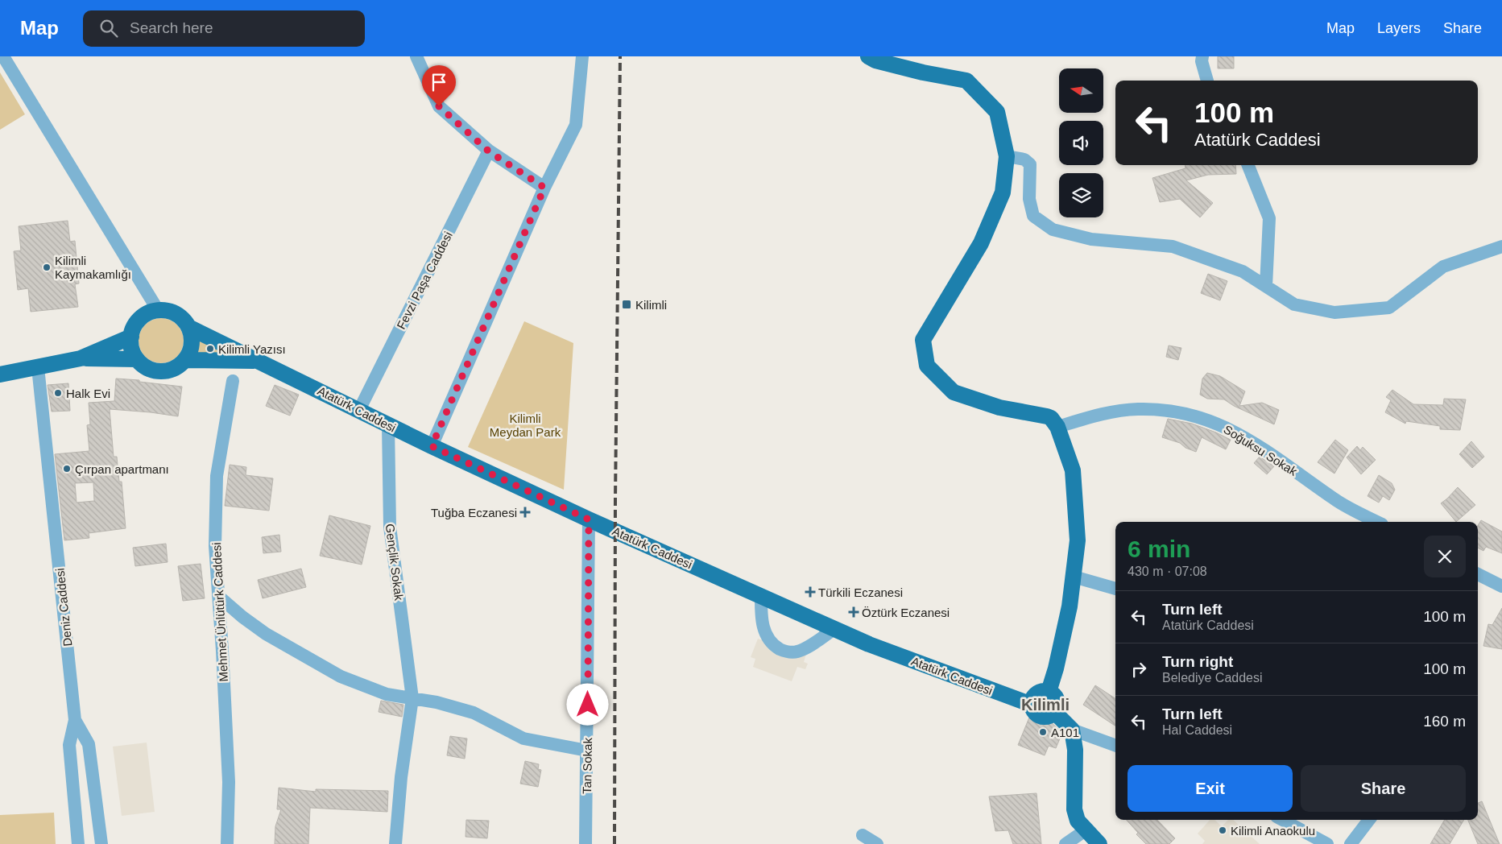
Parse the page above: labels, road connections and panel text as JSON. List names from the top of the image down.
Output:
{
  "streets": {
    "main road": ["Atatürk Caddesi"],
    "street": [
      "Fevzi Paşa Caddesi",
      "Soğuksu Sokak",
      "Gençlik Sokak",
      "Deniz Caddesi",
      "Mehmet Ünlütürk Caddesi",
      "Tan Sokak"
    ]
  },
  "crossings": [
    ["Fevzi Paşa Caddesi", "Atatürk Caddesi"],
    ["Atatürk Caddesi", "Gençlik Sokak"],
    ["Atatürk Caddesi", "Tan Sokak"]
  ],
  "districts": ["Kilimli"],
  "parks": ["Kilimli Meydan Park"],
  "places": {
    "other": [
      "Kilimli Kaymakamlığı",
      "Kilimli Yazısı",
      "Halk Evi",
      "Çırpan apartmanı",
      "A101",
      "Kilimli Anaokulu"
    ],
    "transit": ["Kilimli"],
    "health": ["Tuğba Eczanesi", "Türkili Eczanesi", "Öztürk Eczanesi"]
  },
  "north": "left",
  "page": {
    "header": "Map",
    "search": "Search here",
    "nav": ["Map", "Layers", "Share"],
    "turn": ["100 m", "Atatürk Caddesi"],
    "heading": ["6 min", "430 m · 07:08"],
    "list": [
      {
        "name": "Turn left",
        "note": "Atatürk Caddesi",
        "value": "100 m"
      },
      {
        "name": "Turn right",
        "note": "Belediye Caddesi",
        "value": "100 m"
      },
      {
        "name": "Turn left",
        "note": "Hal Caddesi",
        "value": "160 m"
      }
    ],
    "buttons": ["Exit", "Share"]
  }
}
